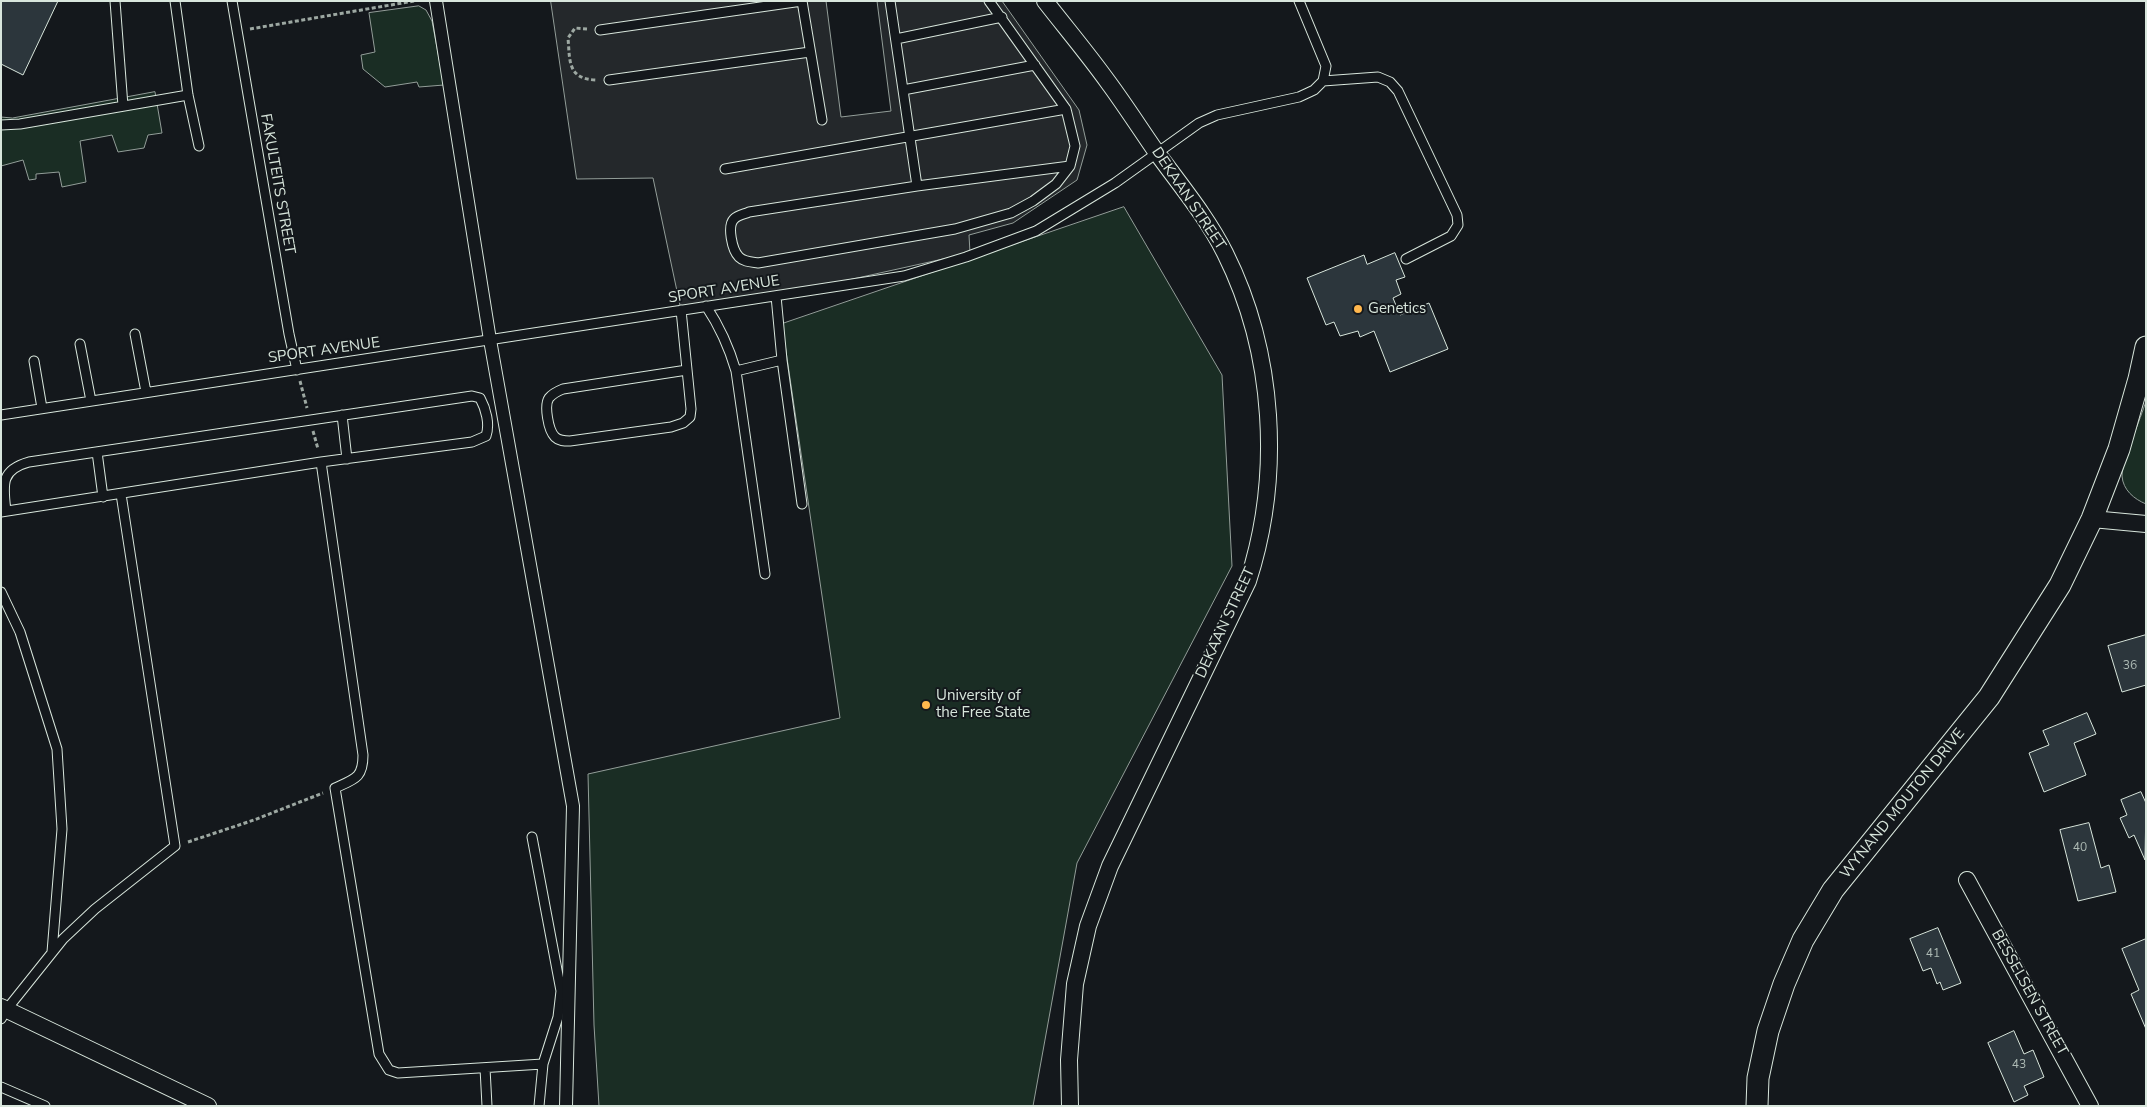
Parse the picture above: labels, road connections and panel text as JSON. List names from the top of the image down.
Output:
{
  "streets": {
    "street": ["DEKAAN STREET", "WYNAND MOUTON DRIVE", "BESSELSEN STREET"],
    "lane": ["FAKULTEITS STREET", "SPORT AVENUE"]
  },
  "crossings": [
    ["FAKULTEITS STREET", "SPORT AVENUE"],
    ["DEKAAN STREET", "SPORT AVENUE"]
  ],
  "places": ["Genetics", "University of the Free State"],
  "house_numbers": [
    "36",
    "40",
    "41",
    "43"
  ]
}
